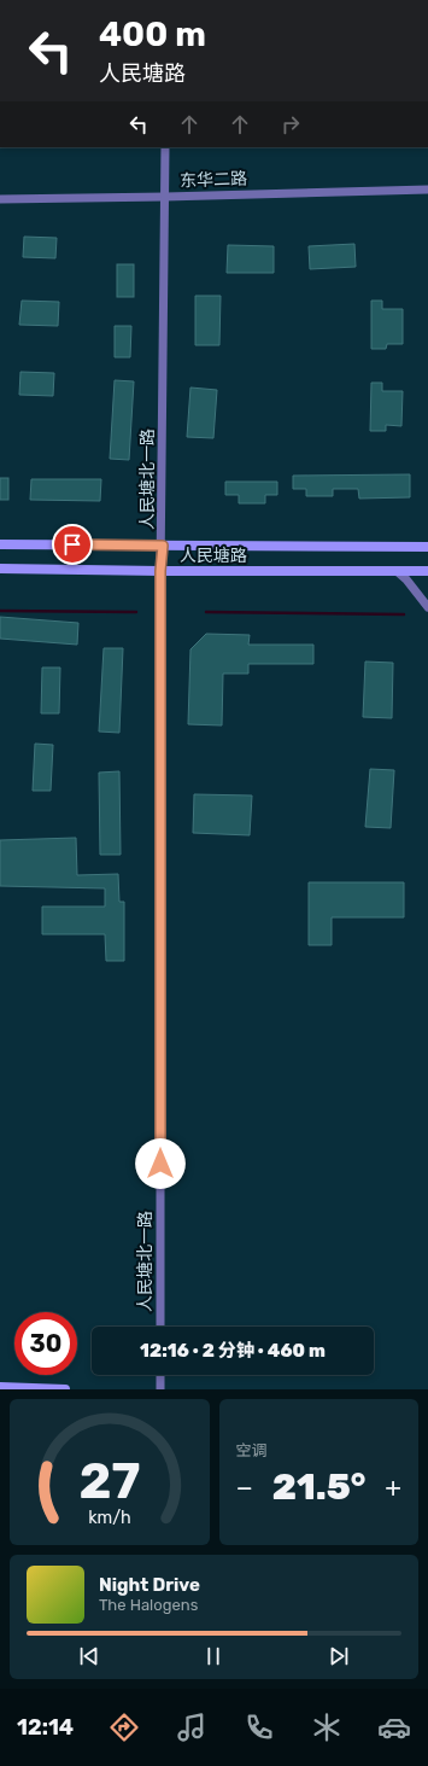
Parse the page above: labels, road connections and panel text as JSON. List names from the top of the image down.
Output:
{
  "streets": {
    "main road": ["人民塘路"],
    "street": ["东华二路", "人民塘北一路"]
  },
  "crossings": [
    ["东华二路", "人民塘北一路"],
    ["人民塘北一路", "人民塘路"]
  ],
  "page": {
    "turn": ["400 m", "人民塘路"],
    "limit": "30",
    "trip": "12:16 · 2 分钟 · 460 m",
    "tile": "空调",
    "heat": ["−", "21.5°", "+"],
    "song": ["Night Drive", "The Halogens"],
    "tabs": "12:14",
    "gauge": ["27", "km/h"]
  }
}
